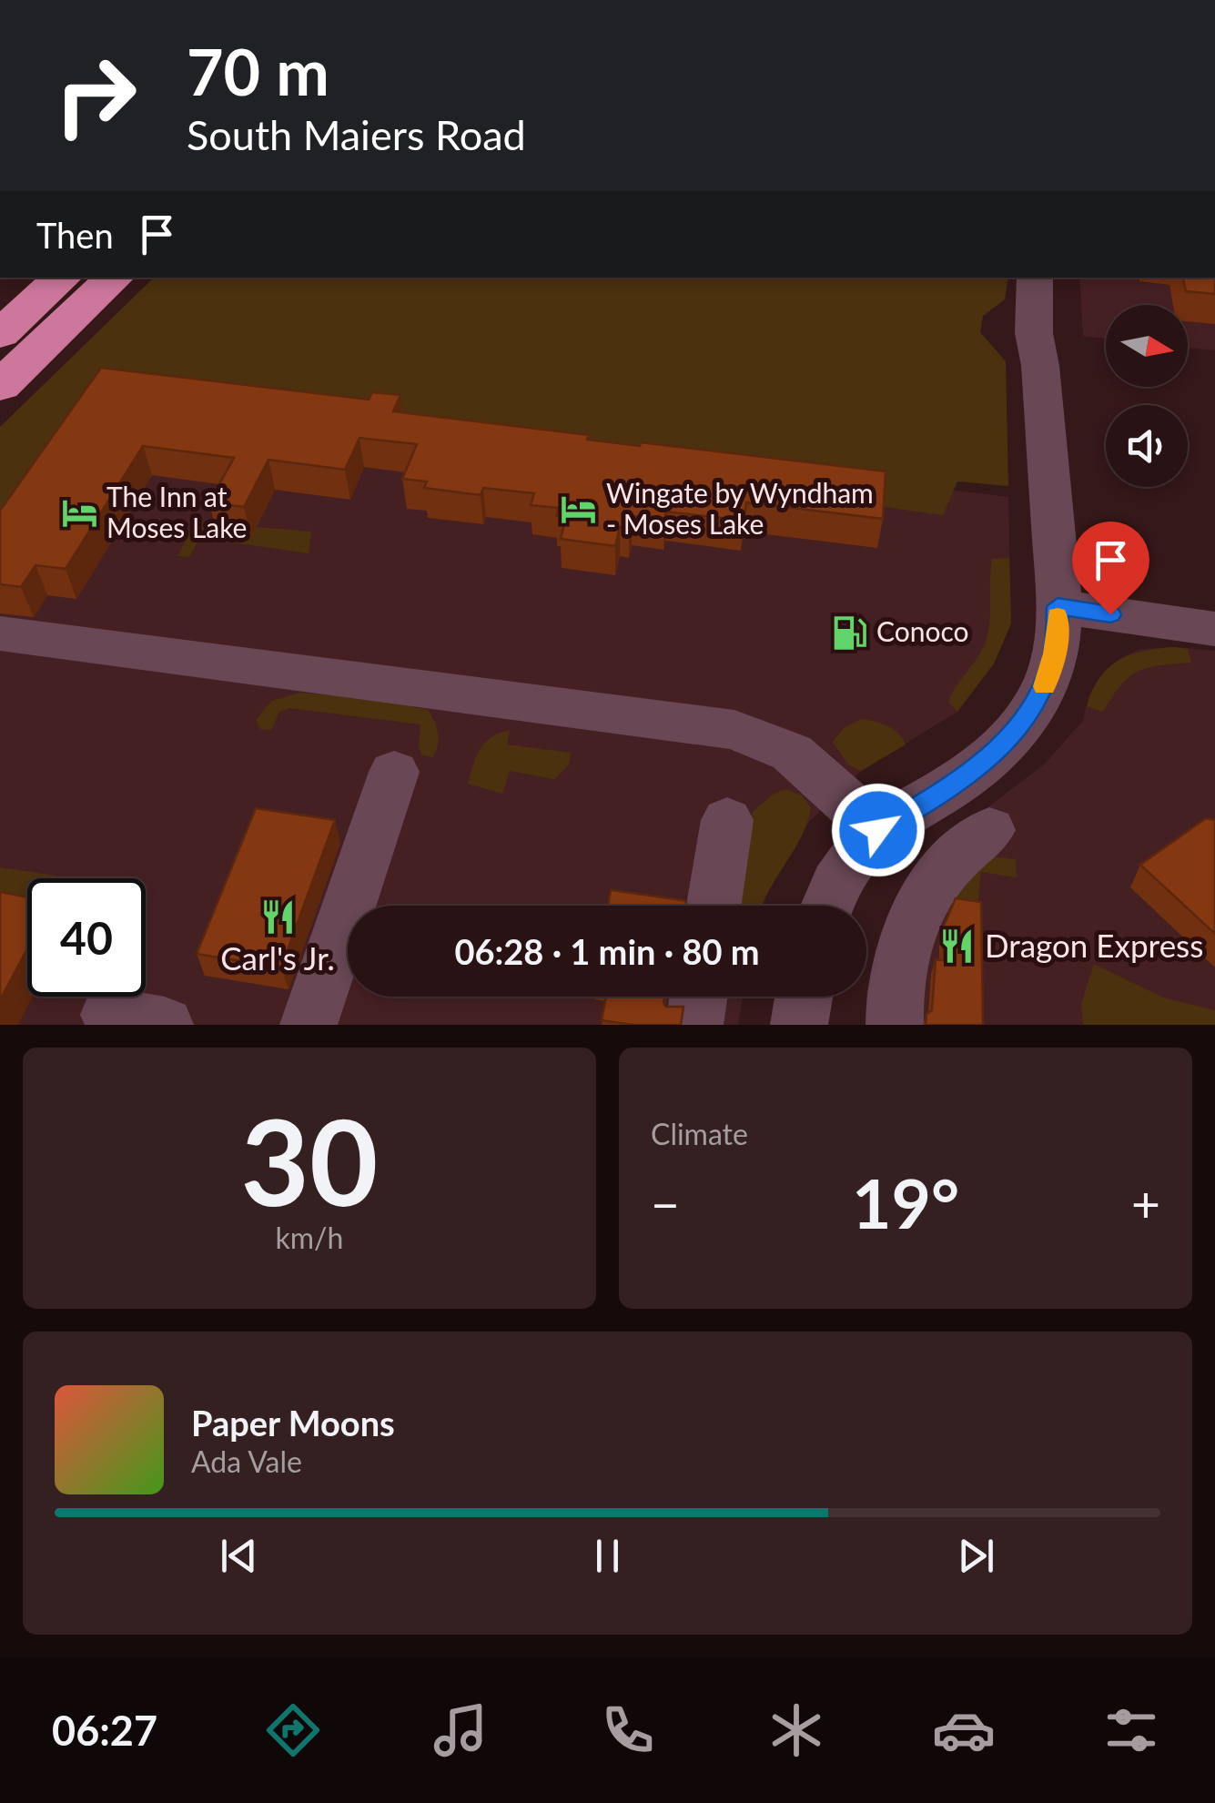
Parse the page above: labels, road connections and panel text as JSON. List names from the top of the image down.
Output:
{
  "places": {
    "hotel": ["Wingate by Wyndham - Moses Lake", "The Inn at Moses Lake"],
    "fuel station": ["Conoco"],
    "restaurant": ["Carl's Jr.", "Dragon Express"]
  },
  "north": "right",
  "page": {
    "turn": ["70 m", "South Maiers Road"],
    "then": "Then",
    "limit": "40",
    "trip": "06:28 · 1 min · 80 m",
    "tile": [
      ["30", "km/h"],
      "Climate"
    ],
    "heat": ["−", "19°", "+"],
    "song": ["Paper Moons", "Ada Vale"],
    "tabs": "06:27"
  }
}
